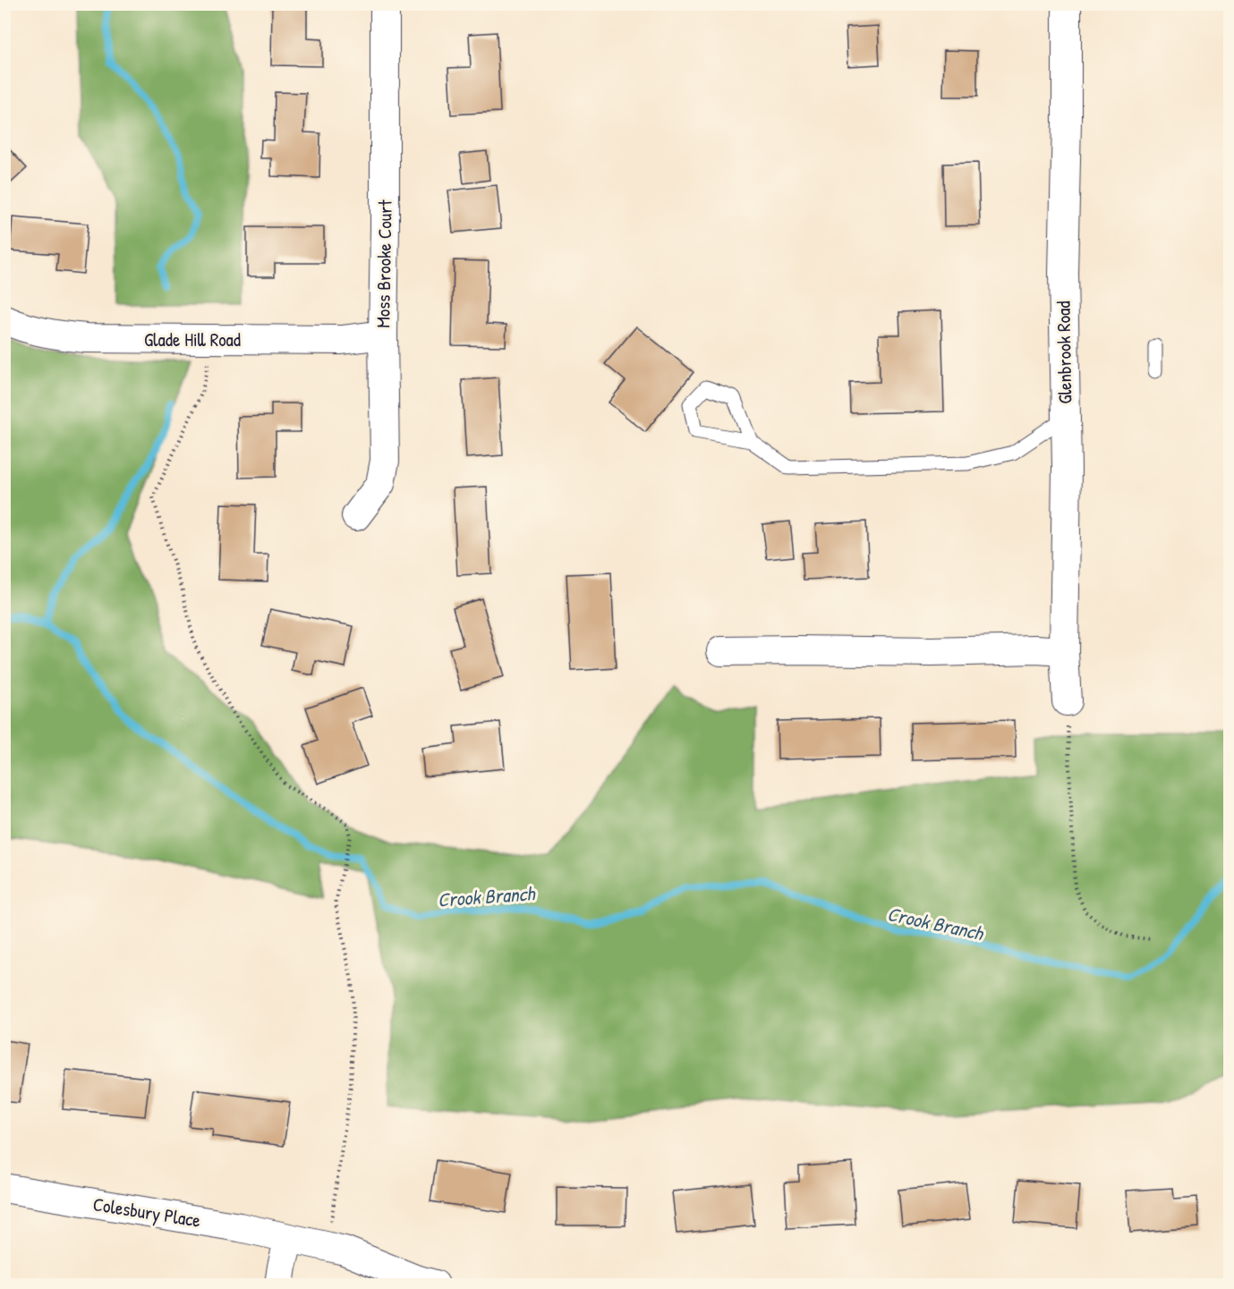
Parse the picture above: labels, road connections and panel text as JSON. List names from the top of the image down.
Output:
{
  "streets": {
    "street": [
      "Moss Brooke Court",
      "Glade Hill Road",
      "Glenbrook Road",
      "Colesbury Place"
    ]
  },
  "crossings": [
    ["Moss Brooke Court", "Glade Hill Road"]
  ],
  "water": ["Crook Branch"]
}
